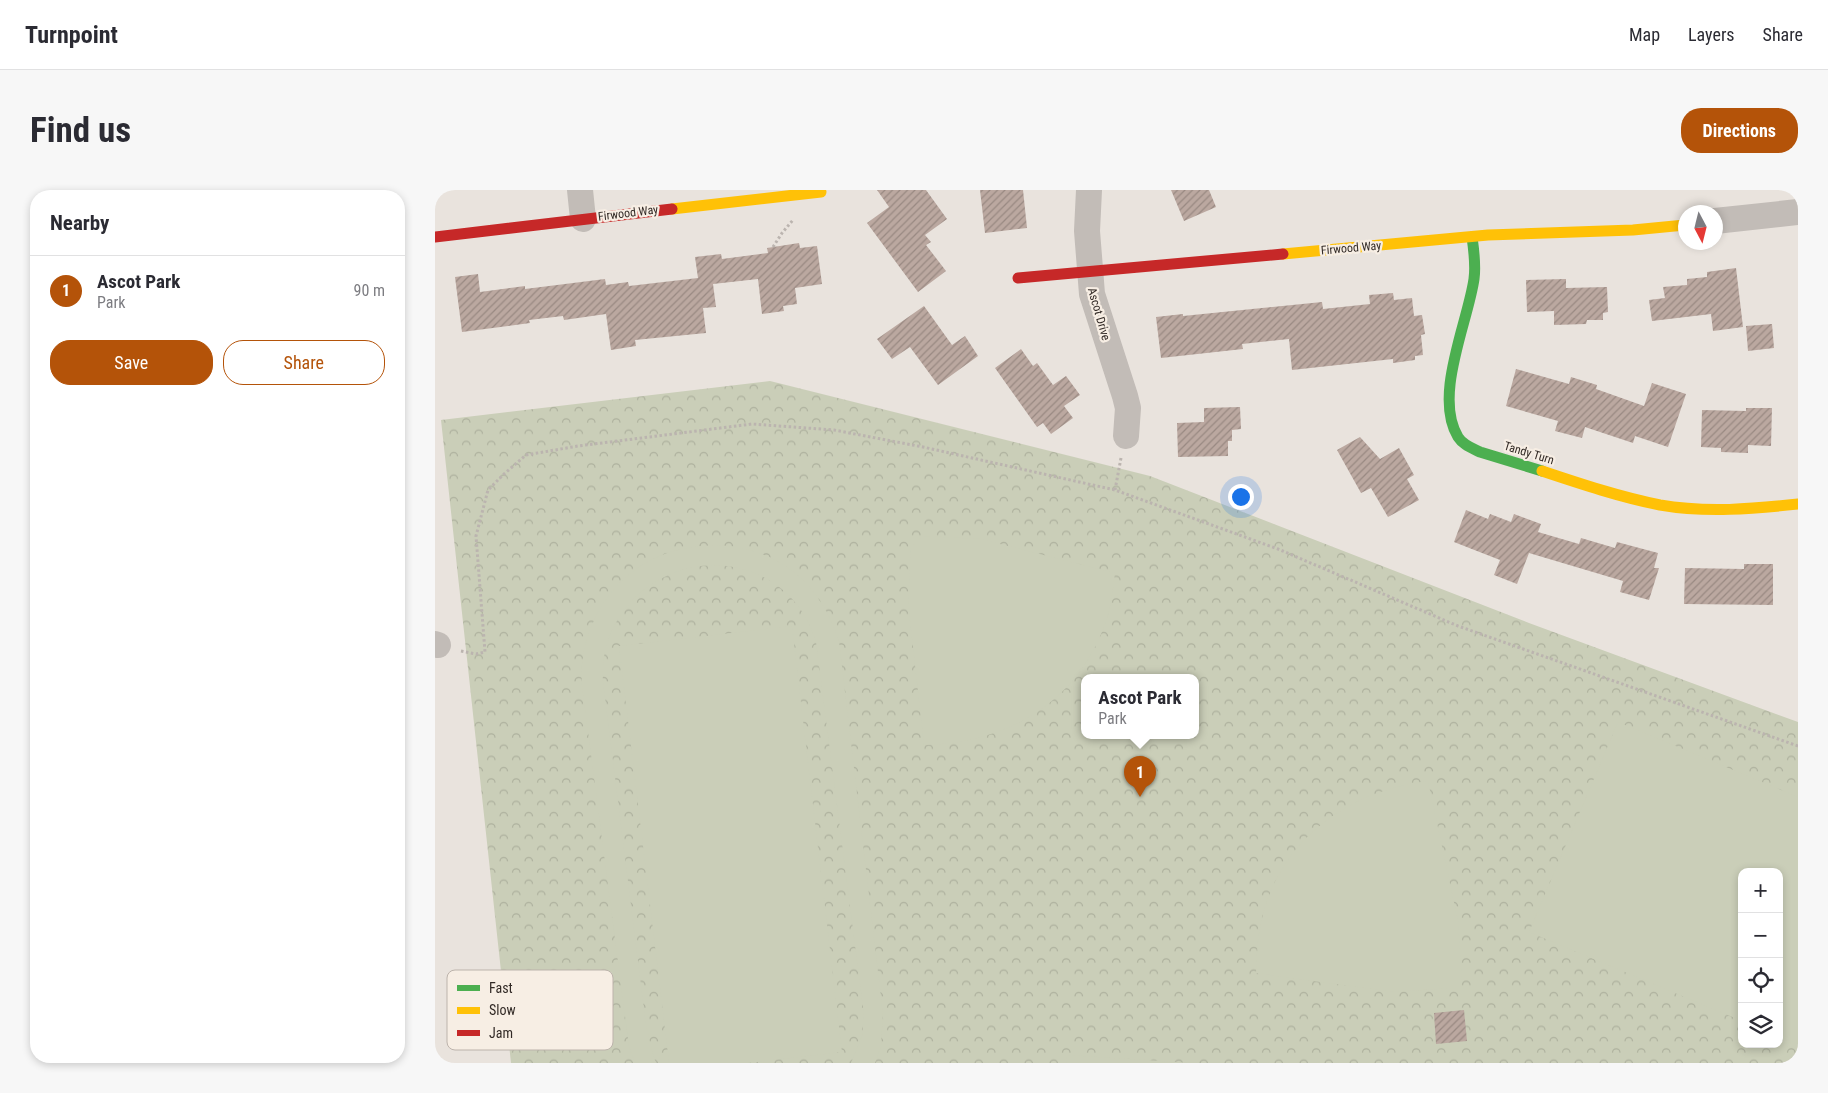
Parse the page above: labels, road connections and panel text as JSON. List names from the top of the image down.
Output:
{
  "streets": {
    "street": ["Firwood Way", "Ascot Drive", "Tandy Turn"]
  },
  "crossings": [
    ["Firwood Way", "Ascot Drive"],
    ["Firwood Way", "Tandy Turn"]
  ],
  "legend": ["Fast", "Slow", "Jam"],
  "north": "bottom",
  "page": {
    "header": "Turnpoint",
    "nav": ["Map", "Layers", "Share"],
    "buttons": [
      "Directions",
      ["Save", "Share"]
    ],
    "title": "Find us",
    "heading": "Nearby",
    "list": [
      {
        "mark": "1",
        "name": "Ascot Park",
        "note": "Park",
        "value": "90 m"
      }
    ],
    "popup": ["Ascot Park", "Park"],
    "pins": "1",
    "map_buttons": ["+", "−"]
  }
}
